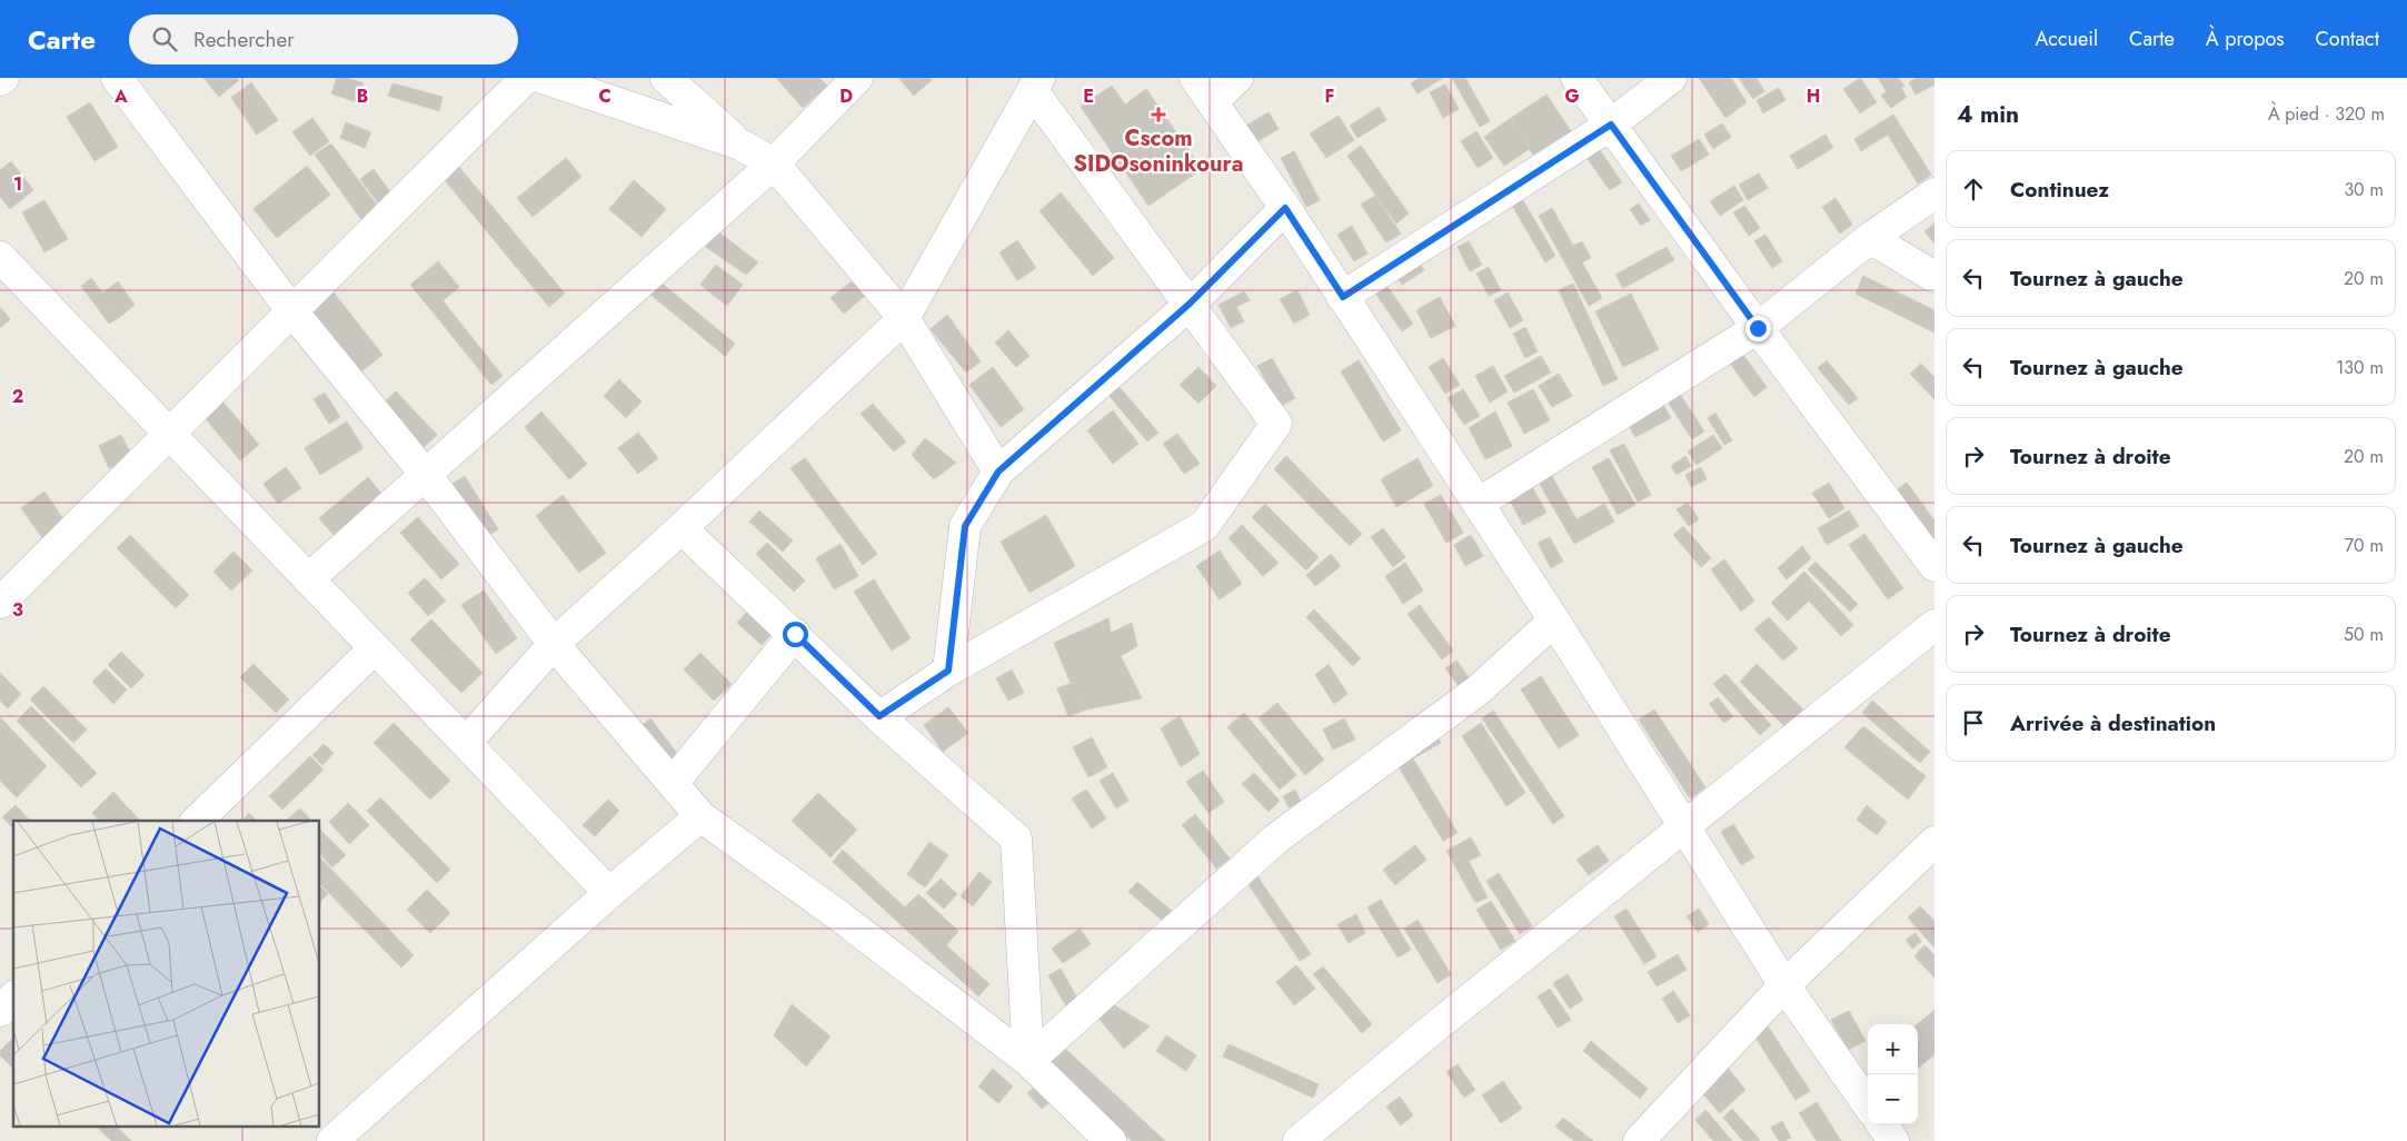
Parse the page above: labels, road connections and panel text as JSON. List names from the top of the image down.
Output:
{
  "places": {
    "health": ["Cscom SIDOsoninkoura"]
  },
  "page": {
    "header": "Carte",
    "search": "Rechercher",
    "nav": [
      "Accueil",
      "Carte",
      "À propos",
      "Contact"
    ],
    "heading": ["4 min", "À pied · 320 m"],
    "list": [
      ["Continuez", "30 m"],
      ["Tournez à gauche", "20 m"],
      ["Tournez à gauche", "130 m"],
      ["Tournez à droite", "20 m"],
      ["Tournez à gauche", "70 m"],
      ["Tournez à droite", "50 m"],
      "Arrivée à destination"
    ],
    "map_buttons": ["+", "−"]
  },
  "grid": {
    "columns": [
      "A",
      "B",
      "C",
      "D",
      "E",
      "F",
      "G",
      "H"
    ],
    "rows": ["1", "2", "3"]
  }
}
